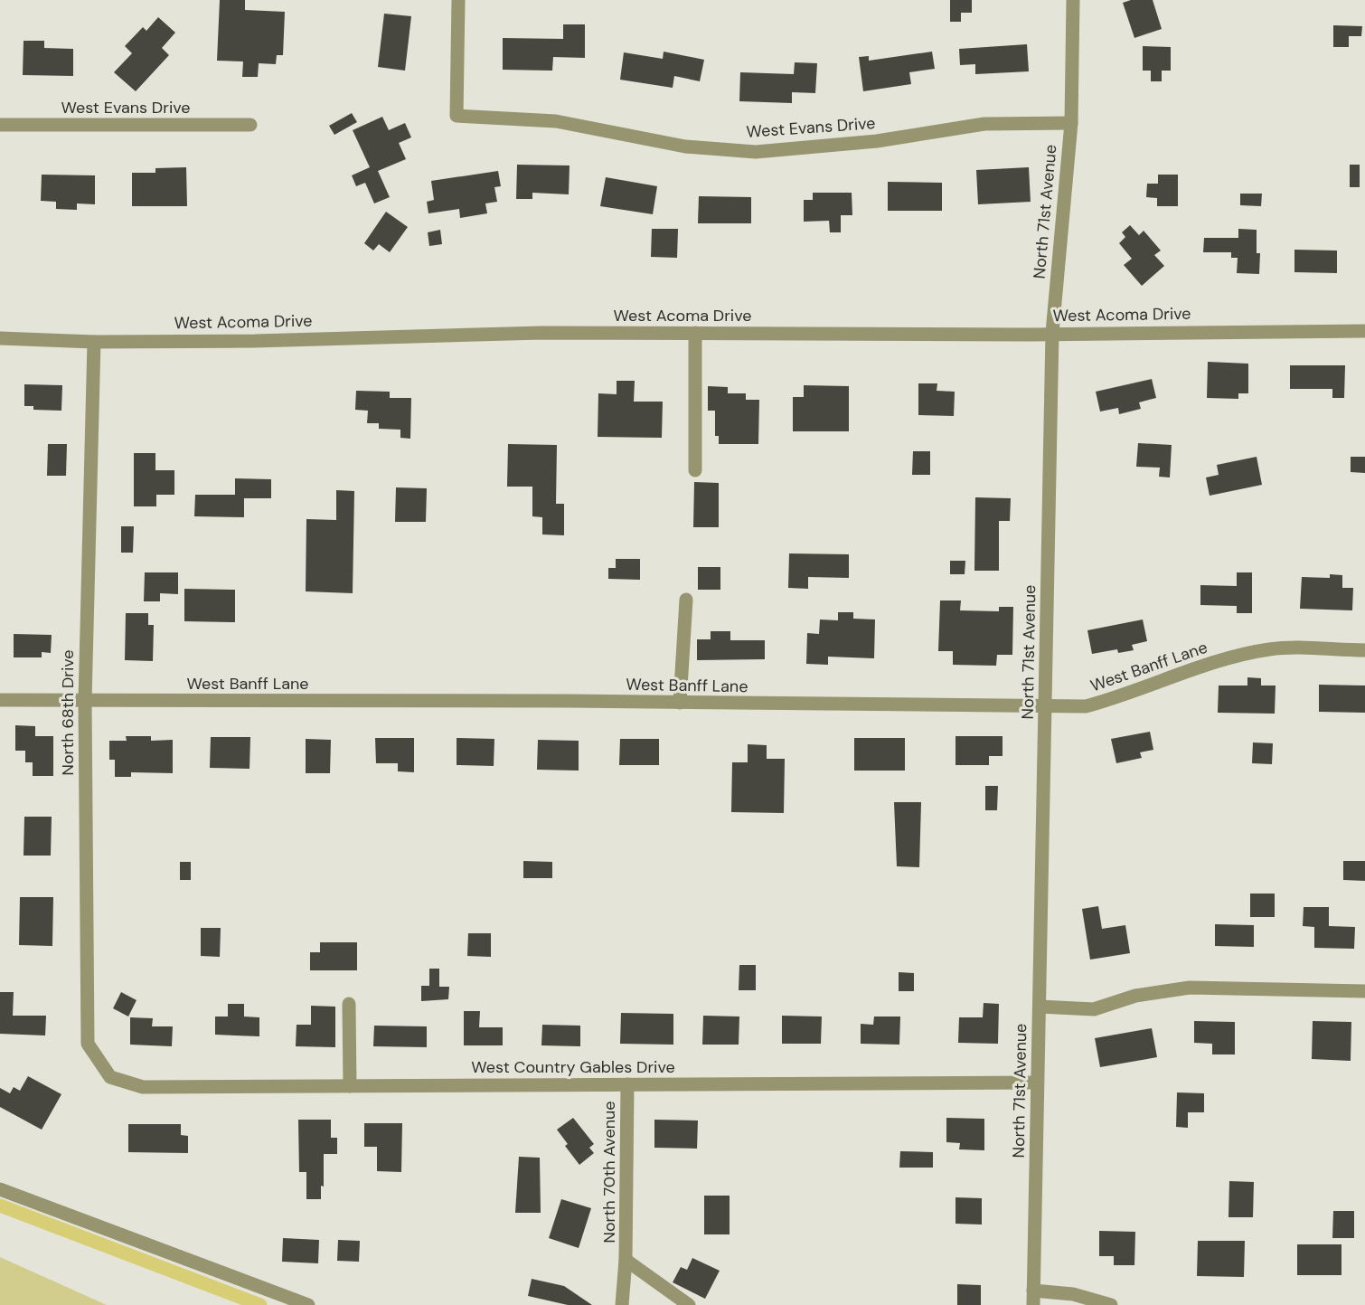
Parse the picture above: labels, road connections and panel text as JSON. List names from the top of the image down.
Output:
{
  "streets": {
    "street": [
      "West Evans Drive",
      "North 71st Avenue",
      "West Acoma Drive",
      "West Banff Lane",
      "North 68th Drive",
      "West Country Gables Drive",
      "North 70th Avenue"
    ]
  },
  "crossings": [
    ["West Evans Drive", "North 71st Avenue"],
    ["North 71st Avenue", "West Acoma Drive"],
    ["North 71st Avenue", "West Banff Lane"],
    ["North 71st Avenue", "West Country Gables Drive"],
    ["West Acoma Drive", "North 68th Drive"],
    ["West Banff Lane", "North 68th Drive"],
    ["North 68th Drive", "West Country Gables Drive"],
    ["West Country Gables Drive", "North 70th Avenue"]
  ]
}
